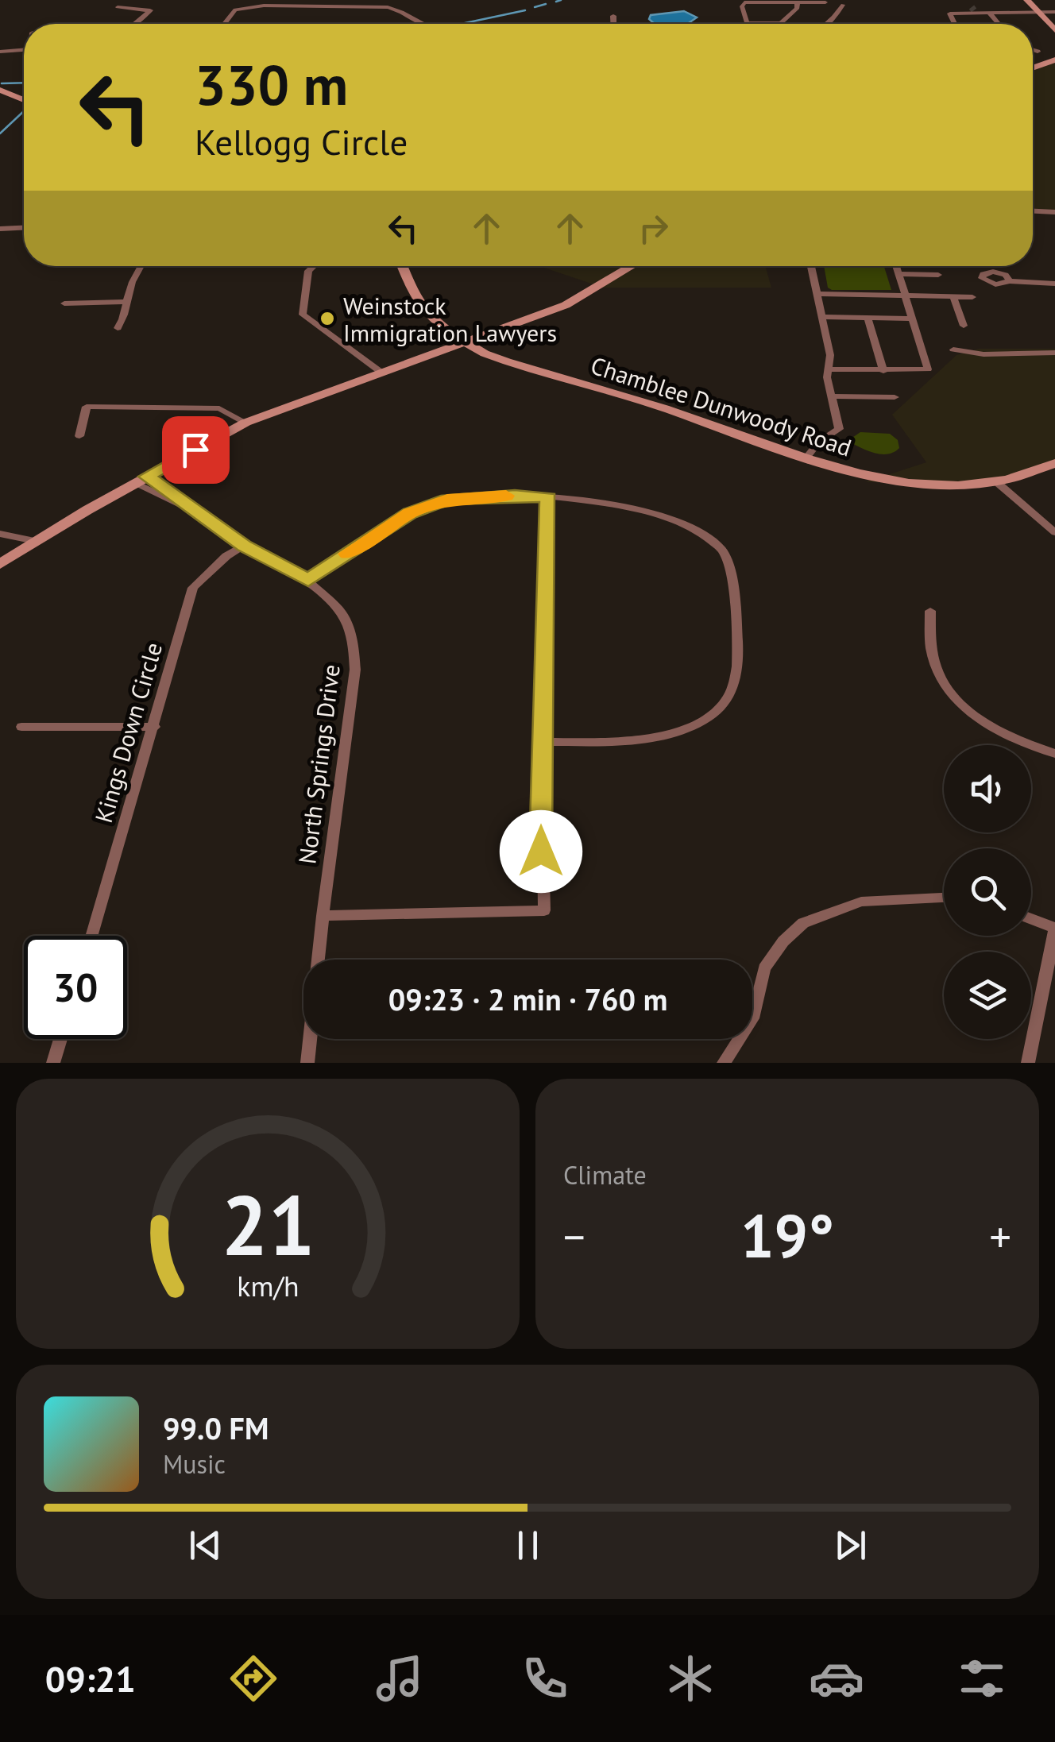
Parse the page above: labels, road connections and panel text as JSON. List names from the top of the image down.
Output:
{
  "streets": {
    "street": ["Chamblee Dunwoody Road", "Kings Down Circle", "North Springs Drive"]
  },
  "crossings": [
    ["Kings Down Circle", "North Springs Drive"]
  ],
  "places": ["Weinstock Immigration Lawyers"],
  "page": {
    "turn": ["330 m", "Kellogg Circle"],
    "limit": "30",
    "trip": "09:23 · 2 min · 760 m",
    "tile": "Climate",
    "heat": ["−", "19°", "+"],
    "song": ["99.0 FM", "Music"],
    "tabs": "09:21",
    "gauge": ["21", "km/h"]
  }
}
